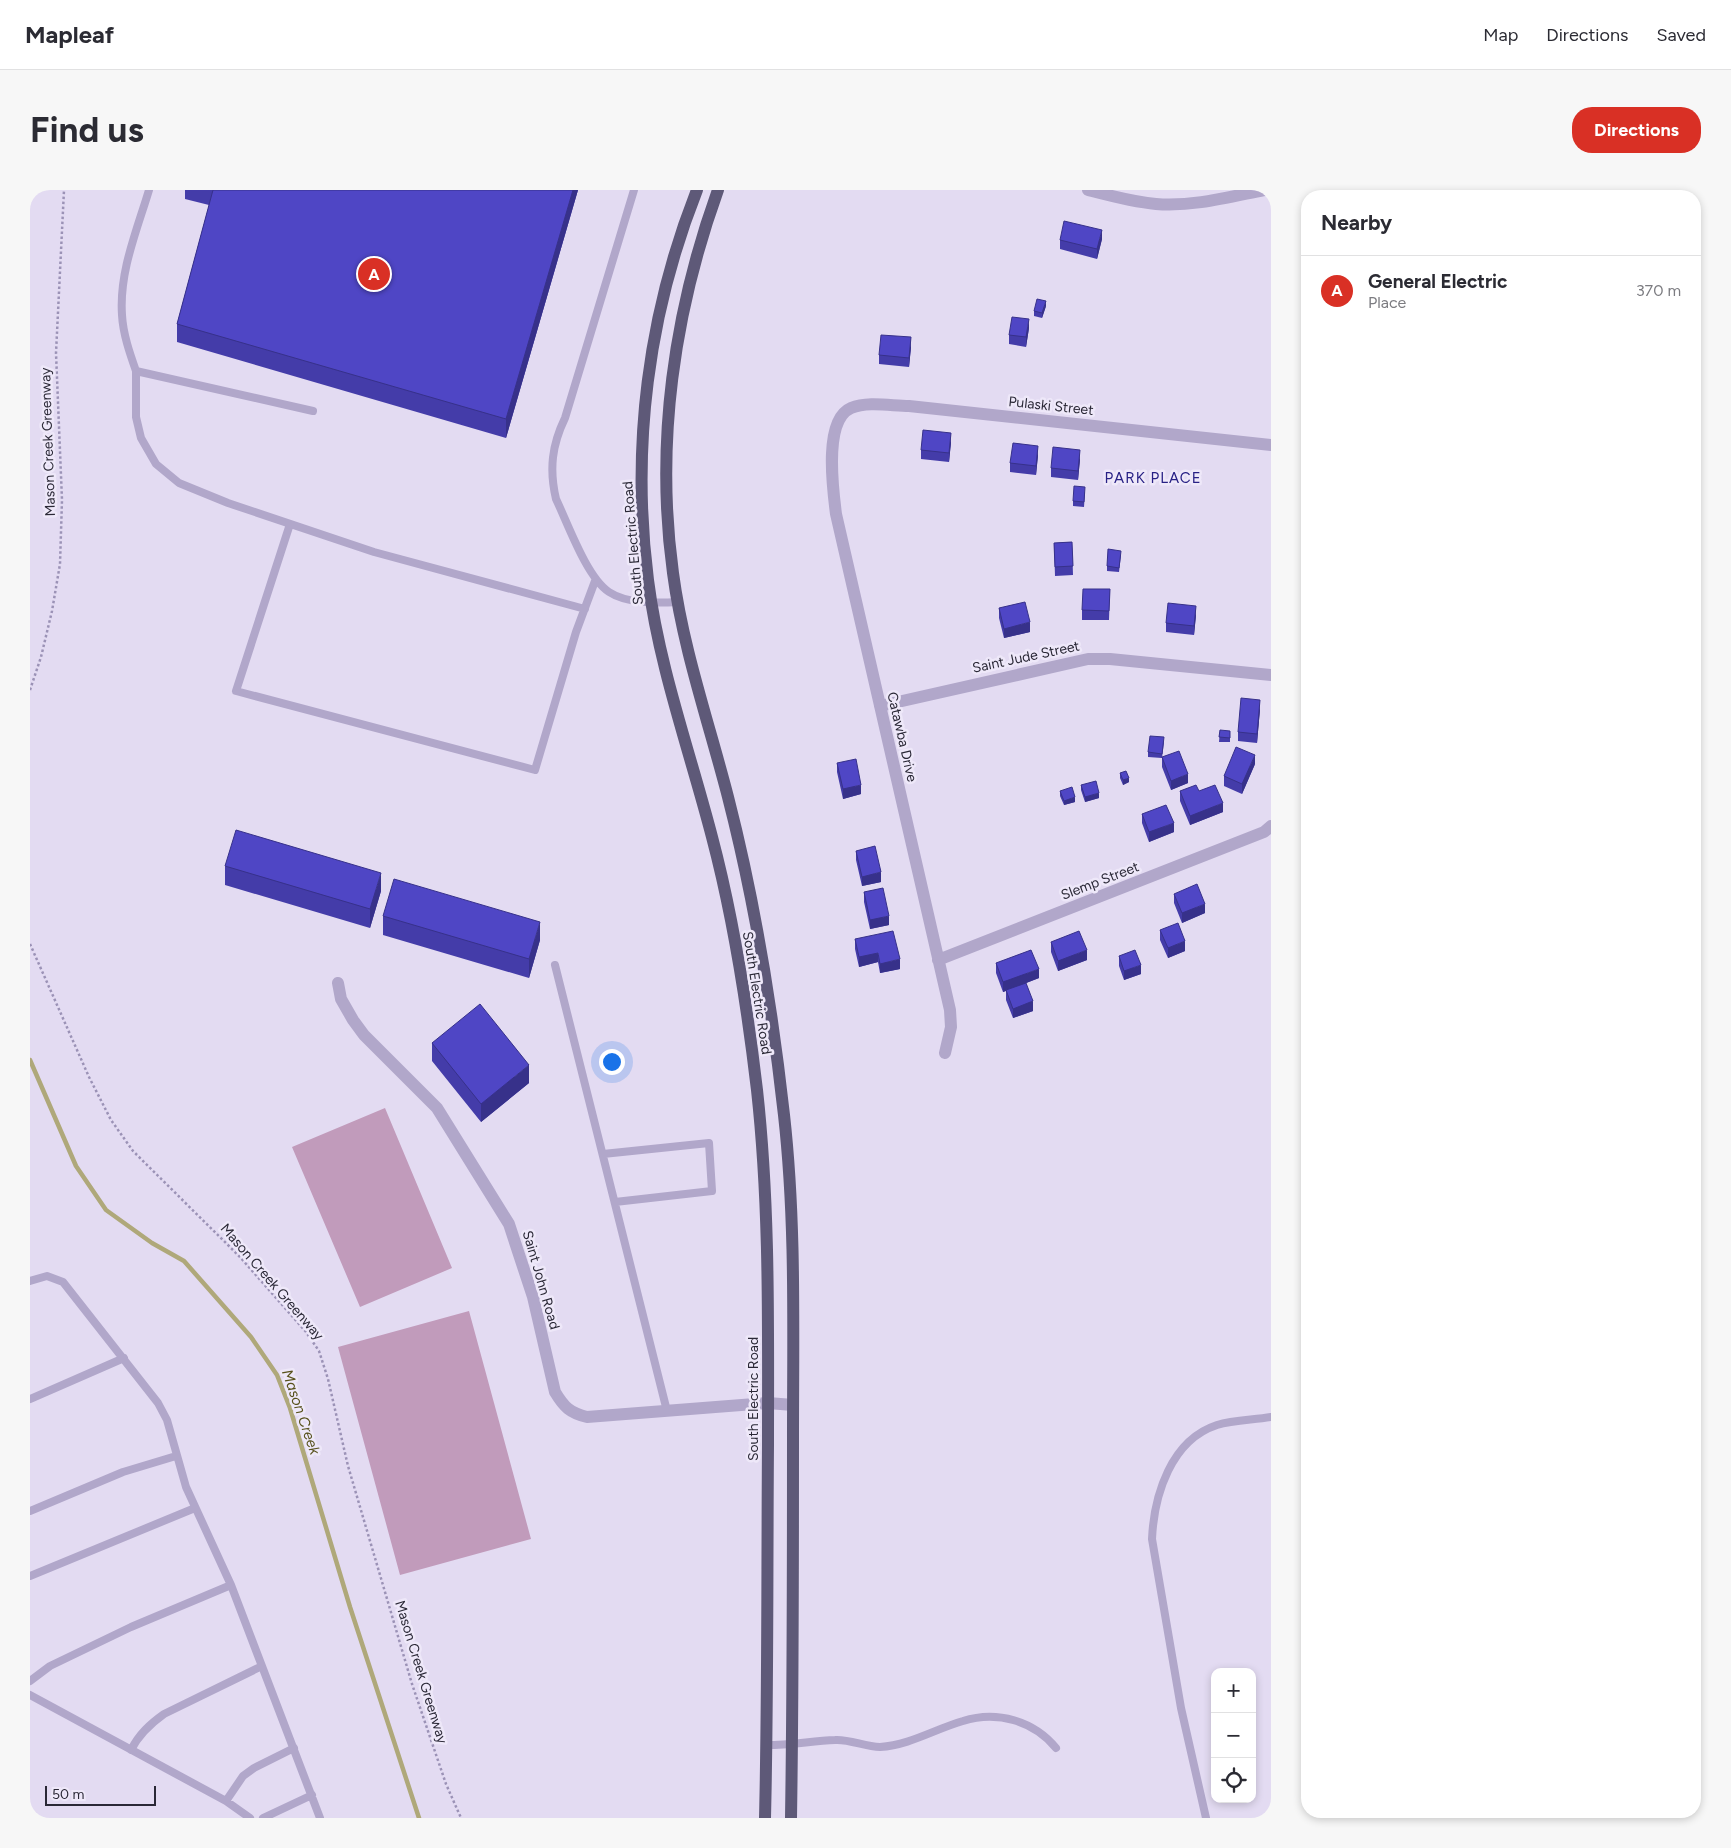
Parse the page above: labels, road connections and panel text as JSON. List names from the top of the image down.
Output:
{
  "streets": {
    "main road": ["South Electric Road"],
    "street": [
      "Pulaski Street",
      "Saint Jude Street",
      "Catawba Drive",
      "Slemp Street",
      "Saint John Road"
    ],
    "path": ["Mason Creek Greenway"]
  },
  "crossings": [
    ["Pulaski Street", "Catawba Drive"],
    ["South Electric Road", "Saint John Road"],
    ["Saint Jude Street", "Catawba Drive"],
    ["Catawba Drive", "Slemp Street"]
  ],
  "districts": ["PARK PLACE"],
  "water": ["Mason Creek"],
  "scale_bar": "50 m",
  "page": {
    "header": "Mapleaf",
    "nav": ["Map", "Directions", "Saved"],
    "buttons": "Directions",
    "title": "Find us",
    "heading": "Nearby",
    "list": [
      {
        "mark": "A",
        "name": "General Electric",
        "note": "Place",
        "value": "370 m"
      }
    ],
    "pins": "A",
    "map_buttons": ["+", "−"],
    "scale": "50 m"
  }
}
